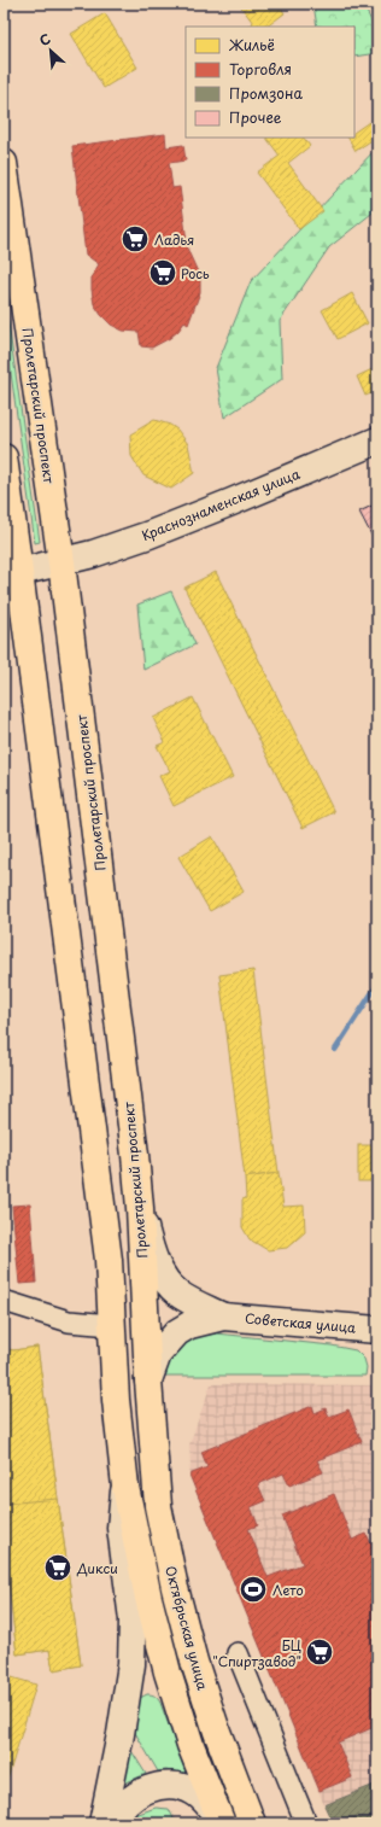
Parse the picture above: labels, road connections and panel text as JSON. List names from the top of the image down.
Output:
{
  "streets": {
    "main road": [
      "Пролетарский проспект",
      "Краснознаменская улица",
      "Советская улица",
      "Октябрьская улица"
    ]
  },
  "crossings": [
    ["Пролетарский проспект", "Краснознаменская улица"],
    ["Пролетарский проспект", "Октябрьская улица"]
  ],
  "places": {
    "supermarket": [
      "Ладья",
      "Рось",
      "Дикси",
      "БЦ \"Спиртзавод\""
    ],
    "sports": ["Лето"]
  },
  "legend": [
    "Жильё",
    "Торговля",
    "Промзона",
    "Прочее"
  ],
  "north": "top left"
}
